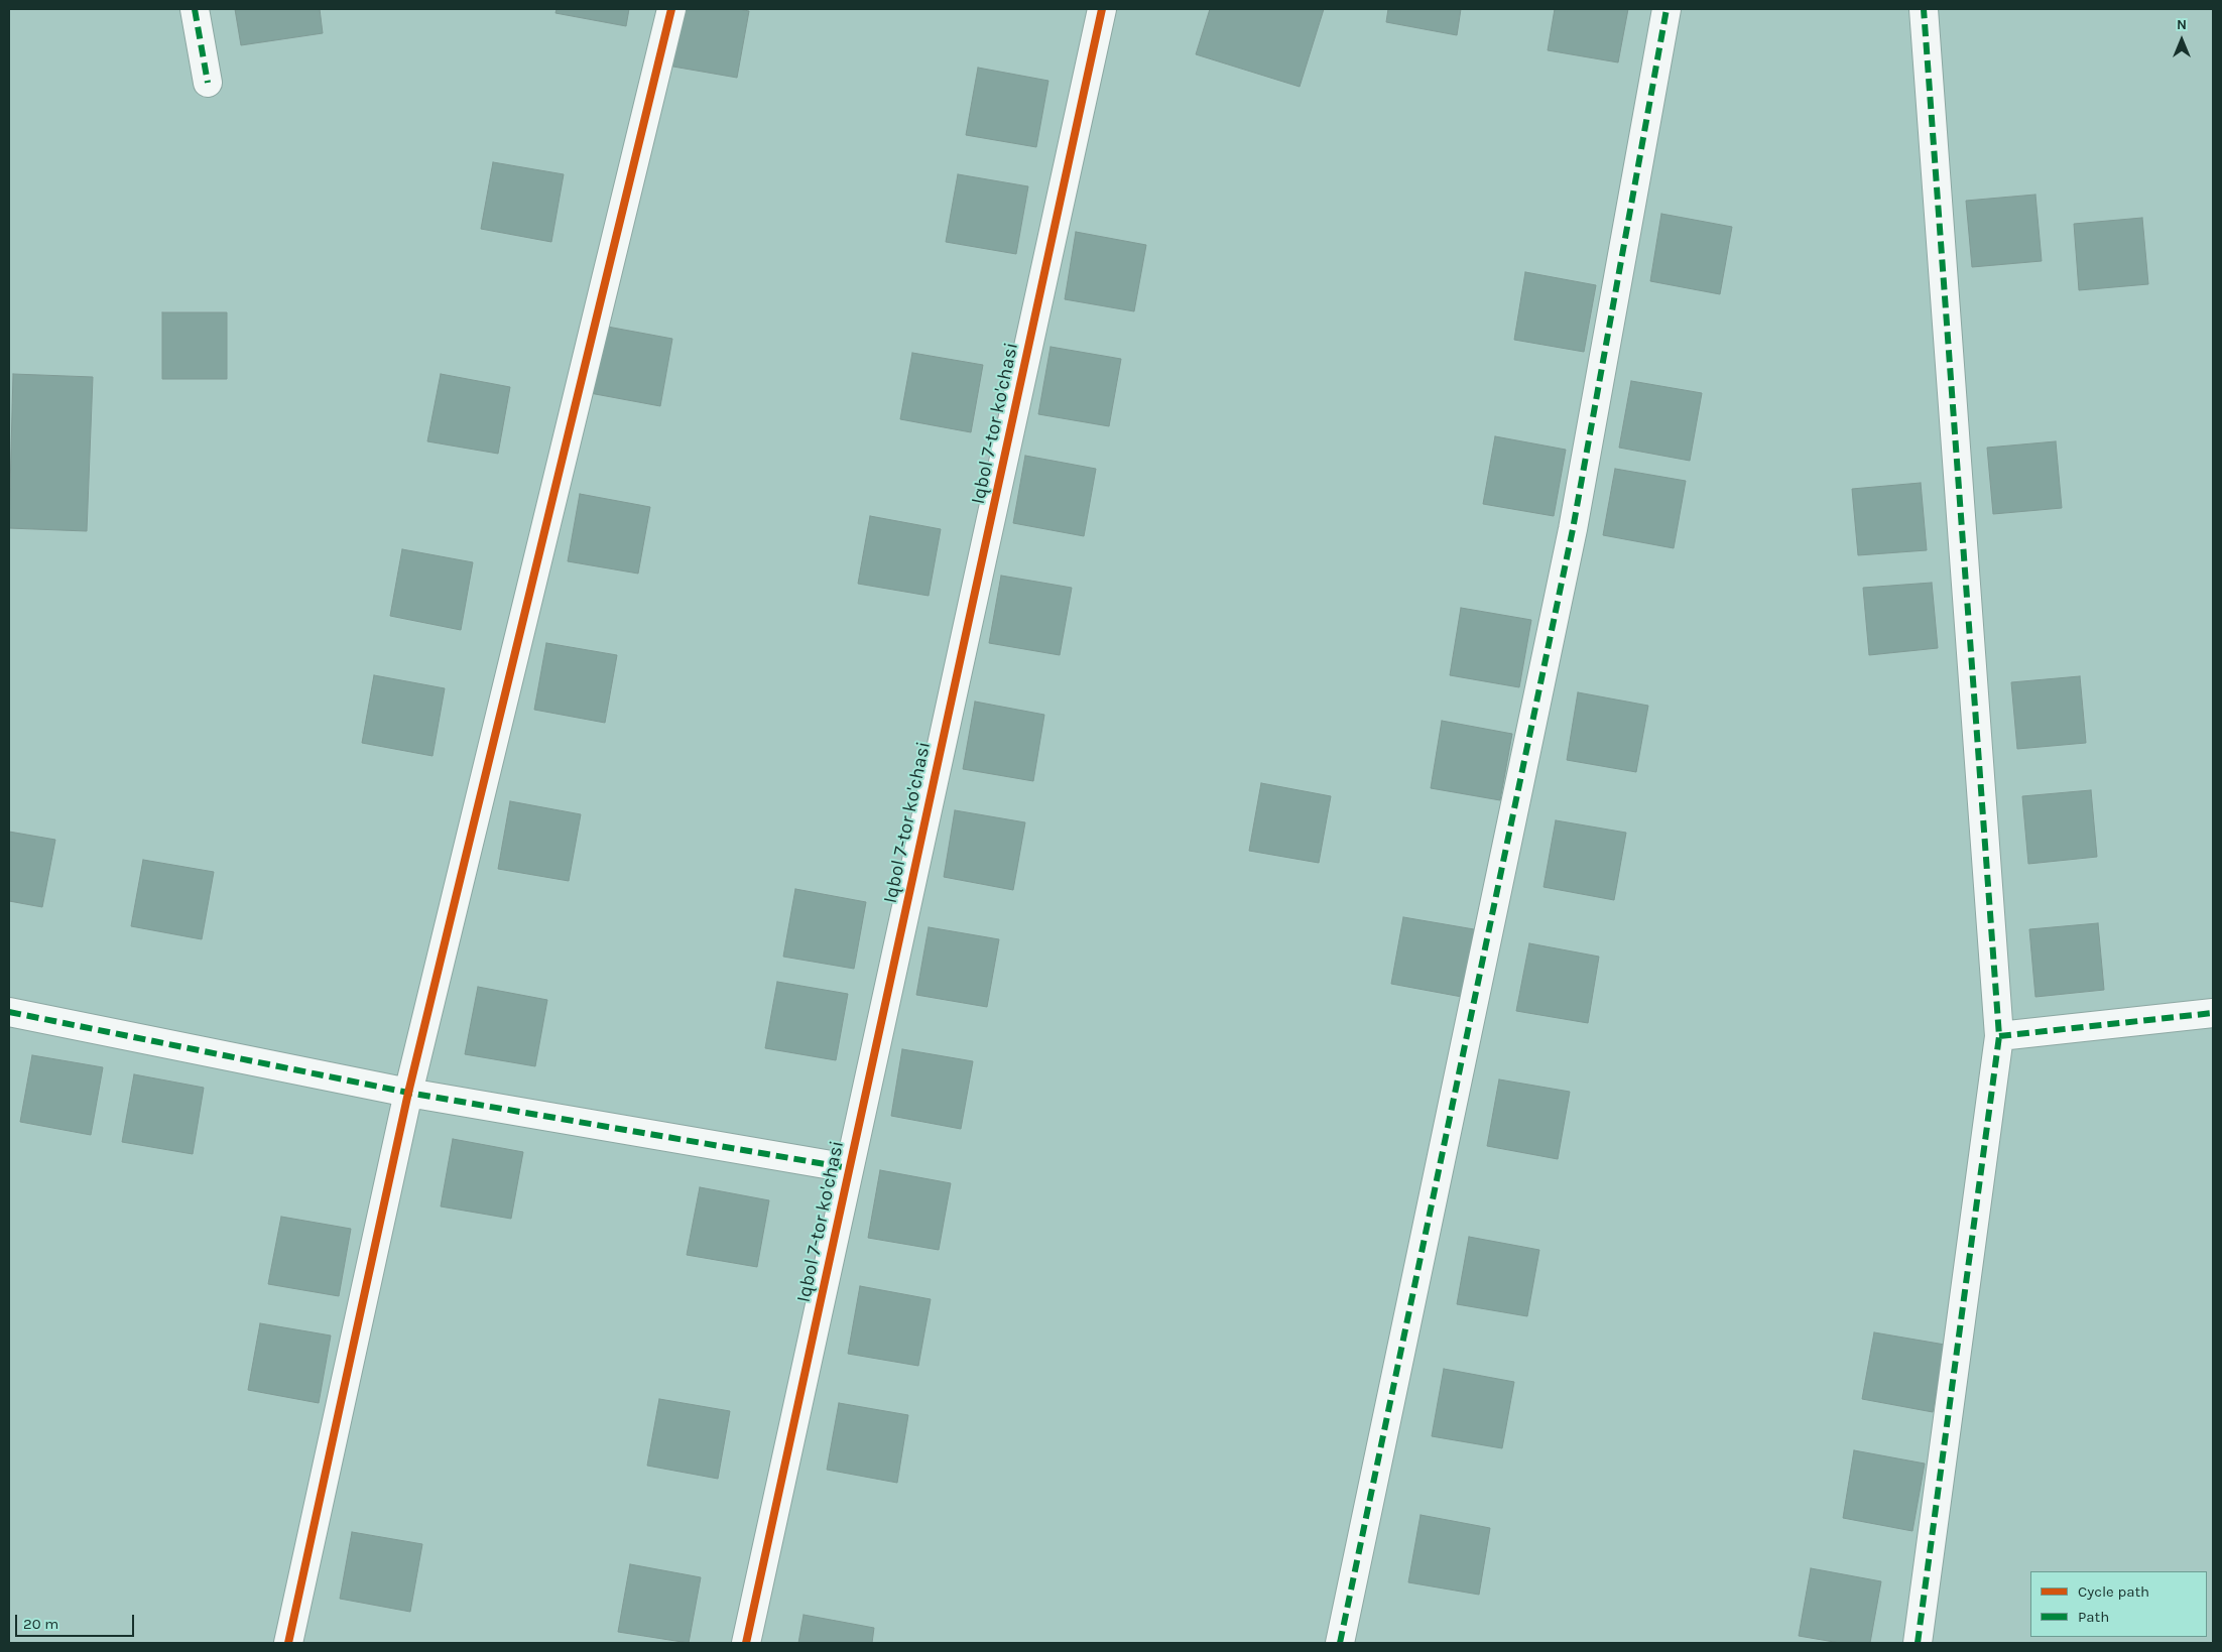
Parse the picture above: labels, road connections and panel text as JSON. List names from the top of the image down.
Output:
{
  "streets": {
    "street": ["Iqbol 7-tor ko'chasi"]
  },
  "legend": ["Cycle path", "Path"],
  "scale_bar": "20 m",
  "north": "top"
}
